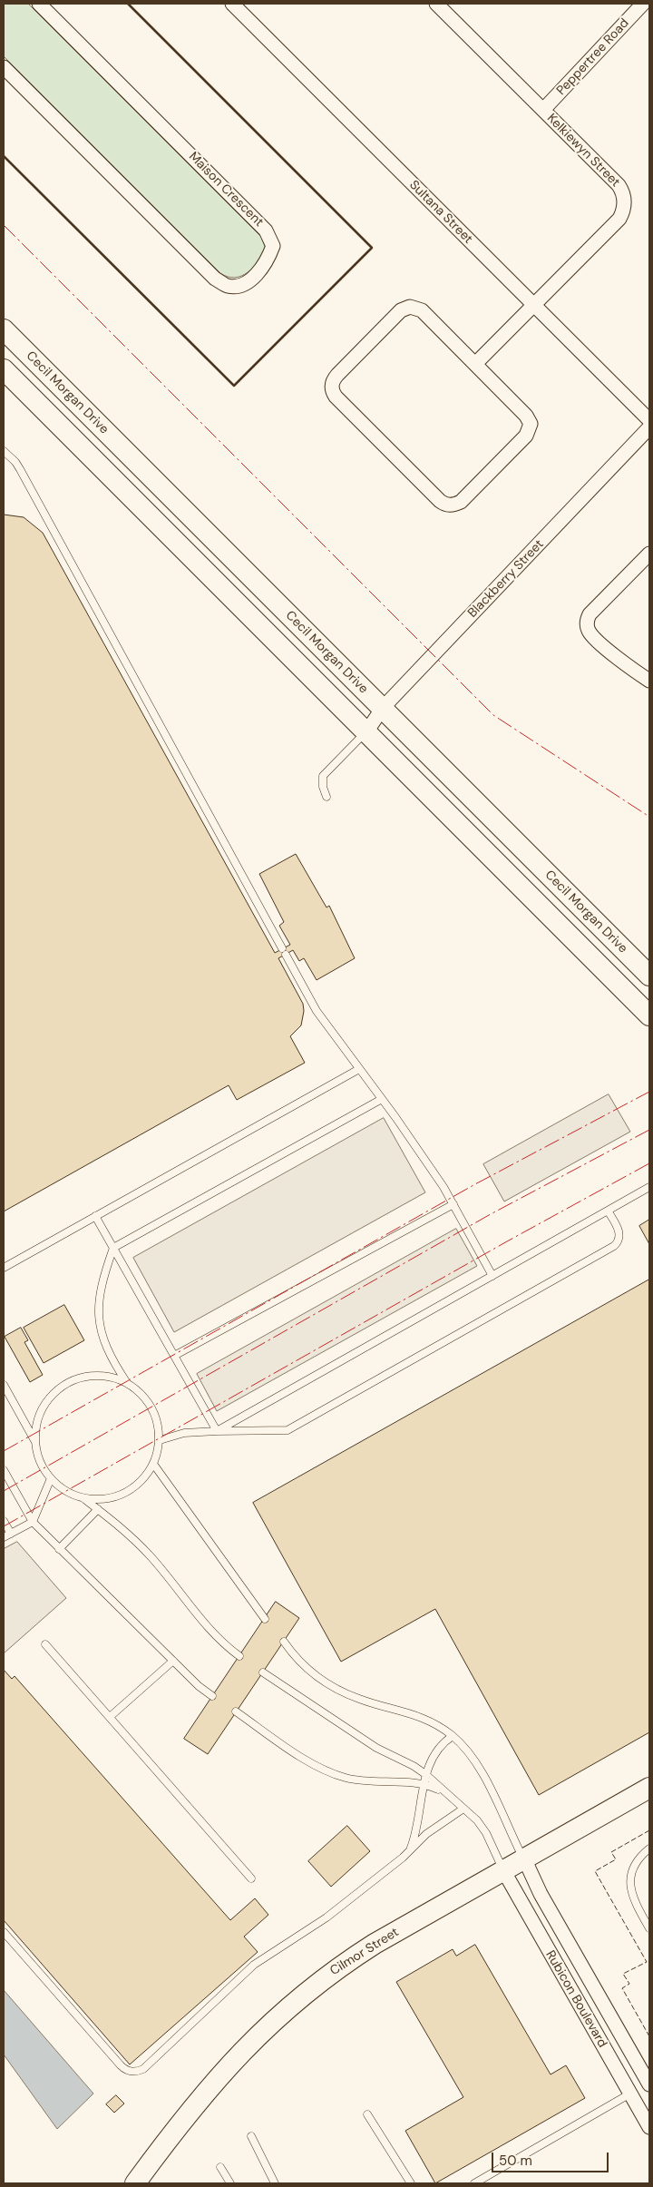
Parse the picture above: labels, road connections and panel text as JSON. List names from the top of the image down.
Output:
{
  "streets": {
    "street": [
      "Peppertree Road",
      "Kelkiewyn Street",
      "Maison Crescent",
      "Sultana Street",
      "Cecil Morgan Drive",
      "Blackberry Street",
      "Cilmor Street",
      "Rubicon Boulevard"
    ]
  },
  "crossings": [
    ["Peppertree Road", "Kelkiewyn Street"],
    ["Kelkiewyn Street", "Sultana Street"],
    ["Cecil Morgan Drive", "Blackberry Street"],
    ["Cilmor Street", "Rubicon Boulevard"]
  ],
  "scale_bar": "50 m"
}
